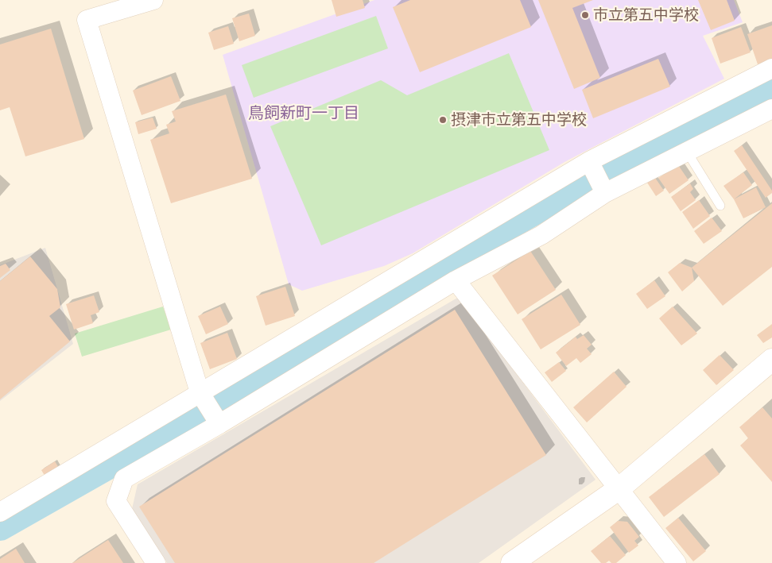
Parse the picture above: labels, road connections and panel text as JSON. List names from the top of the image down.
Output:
{
  "districts": ["鳥飼新町一丁目"],
  "places": ["市立第五中学校", "摂津市立第五中学校"]
}
